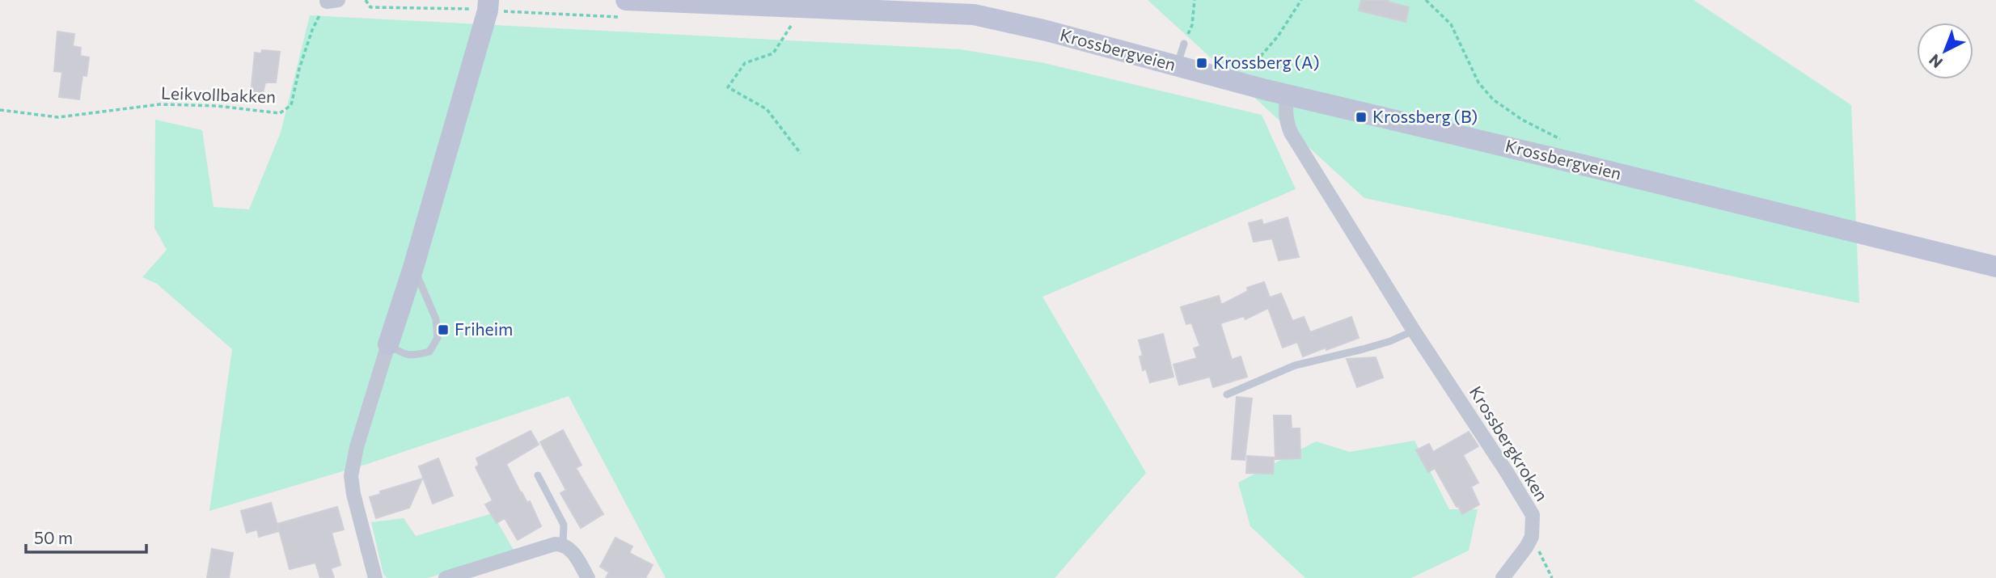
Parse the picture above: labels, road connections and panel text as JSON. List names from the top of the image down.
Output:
{
  "streets": {
    "street": ["Krossbergveien", "Krossbergkroken"],
    "path": ["Leikvollbakken"]
  },
  "crossings": [
    ["Krossbergveien", "Krossbergkroken"]
  ],
  "places": {
    "transit": ["Krossberg (A)", "Krossberg (B)", "Friheim"]
  },
  "scale_bar": "50 m",
  "north": "bottom left"
}
